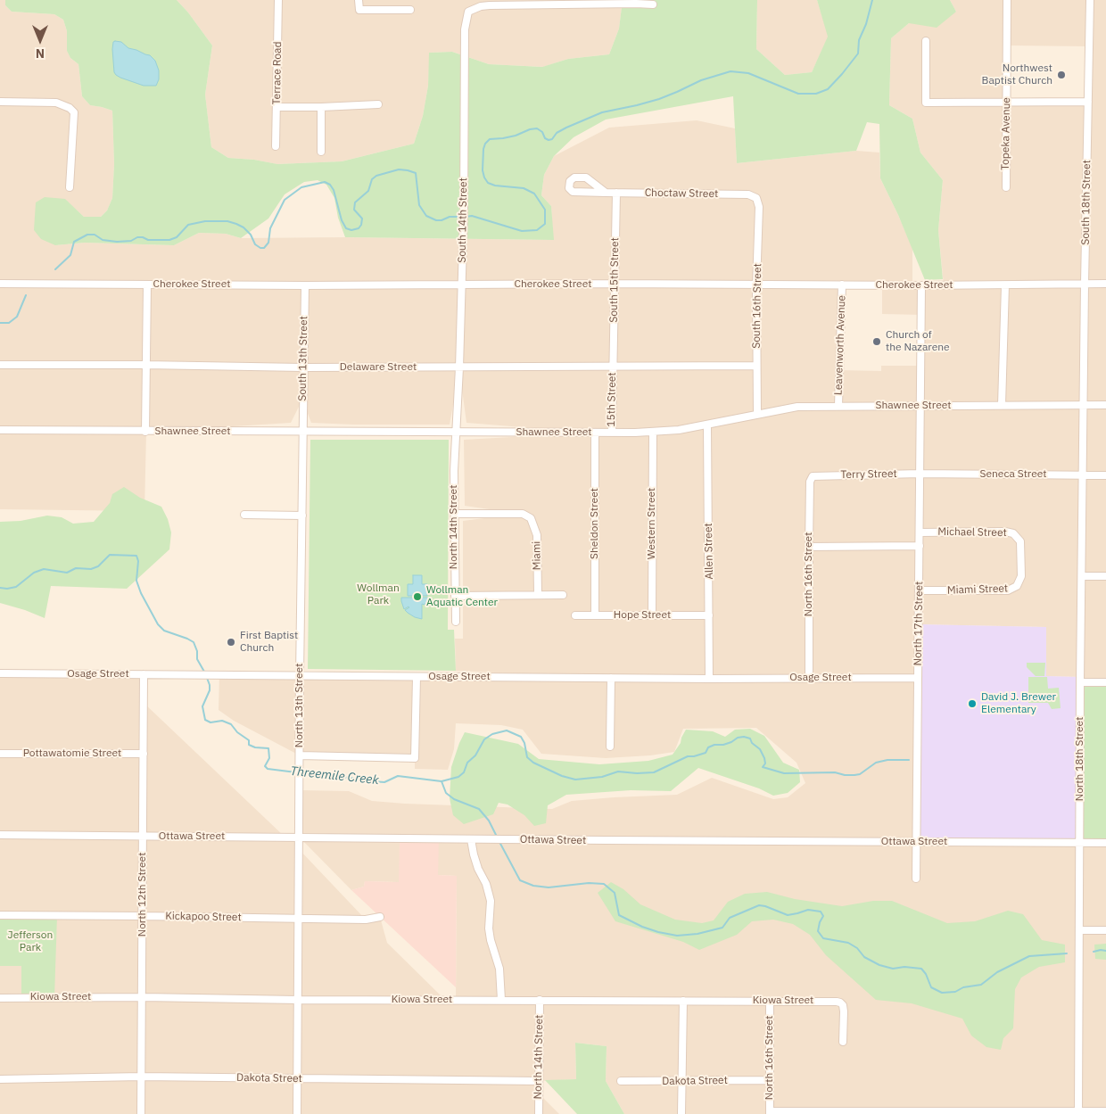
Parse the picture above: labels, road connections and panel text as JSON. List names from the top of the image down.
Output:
{
  "streets": {
    "street": [
      "Terrace Road",
      "Topeka Avenue",
      "Choctaw Street",
      "South 18th Street",
      "South 14th Street",
      "South 15th Street",
      "Cherokee Street",
      "South 16th Street",
      "Leavenworth Avenue",
      "South 13th Street",
      "Delaware Street",
      "15th Street",
      "Shawnee Street",
      "Terry Street",
      "Seneca Street",
      "Sheldon Street",
      "Western Street",
      "North 14th Street",
      "Michael Street",
      "Allen Street",
      "Miami",
      "North 16th Street",
      "Miami Street",
      "Hope Street",
      "North 17th Street",
      "Osage Street",
      "North 13th Street",
      "Pottawatomie Street",
      "North 18th Street",
      "Ottawa Street",
      "North 12th Street",
      "Kickapoo Street",
      "Kiowa Street",
      "Dakota Street"
    ]
  },
  "crossings": [
    ["Choctaw Street", "South 15th Street"],
    ["Choctaw Street", "South 16th Street"],
    ["South 18th Street", "Cherokee Street"],
    ["South 18th Street", "Shawnee Street"],
    ["South 18th Street", "North 18th Street"],
    ["South 14th Street", "Cherokee Street"],
    ["South 14th Street", "Delaware Street"],
    ["South 14th Street", "Shawnee Street"],
    ["South 14th Street", "North 14th Street"],
    ["South 15th Street", "Cherokee Street"],
    ["South 15th Street", "Delaware Street"],
    ["South 15th Street", "15th Street"],
    ["Cherokee Street", "South 16th Street"],
    ["Cherokee Street", "Leavenworth Avenue"],
    ["Cherokee Street", "South 13th Street"],
    ["Cherokee Street", "North 17th Street"],
    ["South 16th Street", "Delaware Street"],
    ["South 16th Street", "Shawnee Street"],
    ["Leavenworth Avenue", "Shawnee Street"],
    ["South 13th Street", "Delaware Street"],
    ["South 13th Street", "Shawnee Street"],
    ["South 13th Street", "North 13th Street"],
    ["Delaware Street", "15th Street"],
    ["15th Street", "Shawnee Street"],
    ["Shawnee Street", "Sheldon Street"],
    ["Shawnee Street", "Western Street"],
    ["Shawnee Street", "North 14th Street"],
    ["Shawnee Street", "Allen Street"],
    ["Shawnee Street", "North 17th Street"],
    ["Shawnee Street", "North 13th Street"],
    ["Shawnee Street", "North 18th Street"],
    ["Terry Street", "Seneca Street"],
    ["Terry Street", "North 16th Street"],
    ["Terry Street", "North 17th Street"],
    ["Seneca Street", "North 17th Street"],
    ["Seneca Street", "North 18th Street"],
    ["Sheldon Street", "Hope Street"],
    ["Western Street", "Hope Street"],
    ["North 14th Street", "Miami"],
    ["North 14th Street", "Kiowa Street"],
    ["North 14th Street", "Dakota Street"],
    ["Michael Street", "Miami Street"],
    ["Michael Street", "North 17th Street"],
    ["Allen Street", "Hope Street"],
    ["Allen Street", "Osage Street"],
    ["North 16th Street", "Osage Street"],
    ["North 16th Street", "Kiowa Street"],
    ["North 16th Street", "Dakota Street"],
    ["Miami Street", "North 17th Street"],
    ["North 17th Street", "Osage Street"],
    ["North 17th Street", "Ottawa Street"],
    ["Osage Street", "North 13th Street"],
    ["Osage Street", "North 12th Street"],
    ["North 13th Street", "Ottawa Street"],
    ["North 13th Street", "Kickapoo Street"],
    ["North 13th Street", "Kiowa Street"],
    ["North 13th Street", "Dakota Street"],
    ["Pottawatomie Street", "North 12th Street"],
    ["North 18th Street", "Ottawa Street"],
    ["Ottawa Street", "North 12th Street"],
    ["North 12th Street", "Kickapoo Street"],
    ["North 12th Street", "Kiowa Street"],
    ["North 12th Street", "Dakota Street"]
  ],
  "water": ["Threemile Creek"],
  "parks": ["Wollman Park", "Jefferson Park"],
  "places": [
    "Northwest Baptist Church",
    "Church of the Nazarene",
    "Wollman Aquatic Center",
    "First Baptist Church",
    "David J. Brewer Elementary"
  ],
  "north": "bottom"
}
